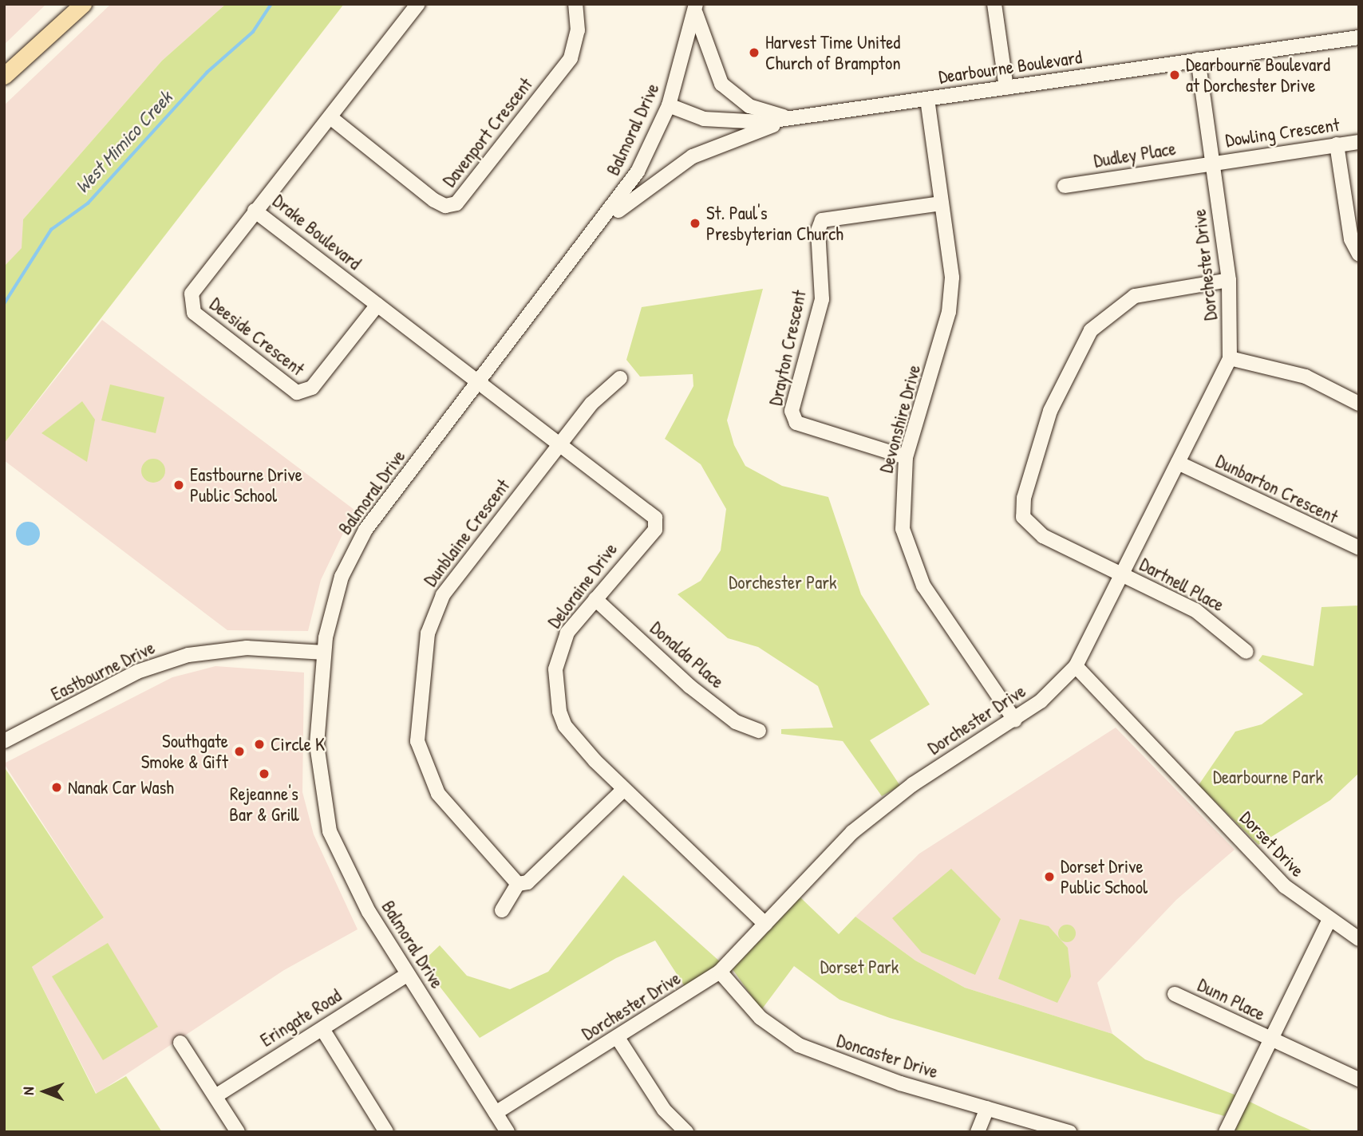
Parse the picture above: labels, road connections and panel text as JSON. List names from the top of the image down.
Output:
{
  "streets": {
    "street": [
      "Dearbourne Boulevard",
      "Balmoral Drive",
      "Davenport Crescent",
      "Dowling Crescent",
      "Dudley Place",
      "Drake Boulevard",
      "Dorchester Drive",
      "Deeside Crescent",
      "Drayton Crescent",
      "Devonshire Drive",
      "Dunbarton Crescent",
      "Dunblaine Crescent",
      "Dartnell Place",
      "Deloraine Drive",
      "Donalda Place",
      "Eastbourne Drive",
      "Dorset Drive",
      "Dunn Place",
      "Eringate Road",
      "Doncaster Drive"
    ]
  },
  "crossings": [
    ["Dearbourne Boulevard", "Balmoral Drive"],
    ["Dearbourne Boulevard", "Dorchester Drive"],
    ["Dearbourne Boulevard", "Devonshire Drive"],
    ["Balmoral Drive", "Drake Boulevard"],
    ["Balmoral Drive", "Dorchester Drive"],
    ["Balmoral Drive", "Deloraine Drive"],
    ["Balmoral Drive", "Eastbourne Drive"],
    ["Balmoral Drive", "Eringate Road"],
    ["Davenport Crescent", "Drake Boulevard"],
    ["Dowling Crescent", "Dudley Place"],
    ["Dowling Crescent", "Dorchester Drive"],
    ["Dudley Place", "Dorchester Drive"],
    ["Drake Boulevard", "Deeside Crescent"],
    ["Drake Boulevard", "Deloraine Drive"],
    ["Dorchester Drive", "Devonshire Drive"],
    ["Dorchester Drive", "Dunbarton Crescent"],
    ["Dorchester Drive", "Dartnell Place"],
    ["Dorchester Drive", "Deloraine Drive"],
    ["Dorchester Drive", "Dorset Drive"],
    ["Dorchester Drive", "Doncaster Drive"],
    ["Drayton Crescent", "Devonshire Drive"],
    ["Dunblaine Crescent", "Deloraine Drive"],
    ["Deloraine Drive", "Donalda Place"]
  ],
  "water": ["West Mimico Creek"],
  "parks": ["Dorchester Park", "Dearbourne Park", "Dorset Park"],
  "places": [
    "Harvest Time United Church of Brampton",
    "Dearbourne Boulevard at Dorchester Drive",
    "St. Paul's Presbyterian Church",
    "Eastbourne Drive Public School",
    "Circle K",
    "Southgate Smoke & Gift",
    "Rejeanne's Bar & Grill",
    "Nanak Car Wash",
    "Dorset Drive Public School"
  ],
  "north": "left"
}
